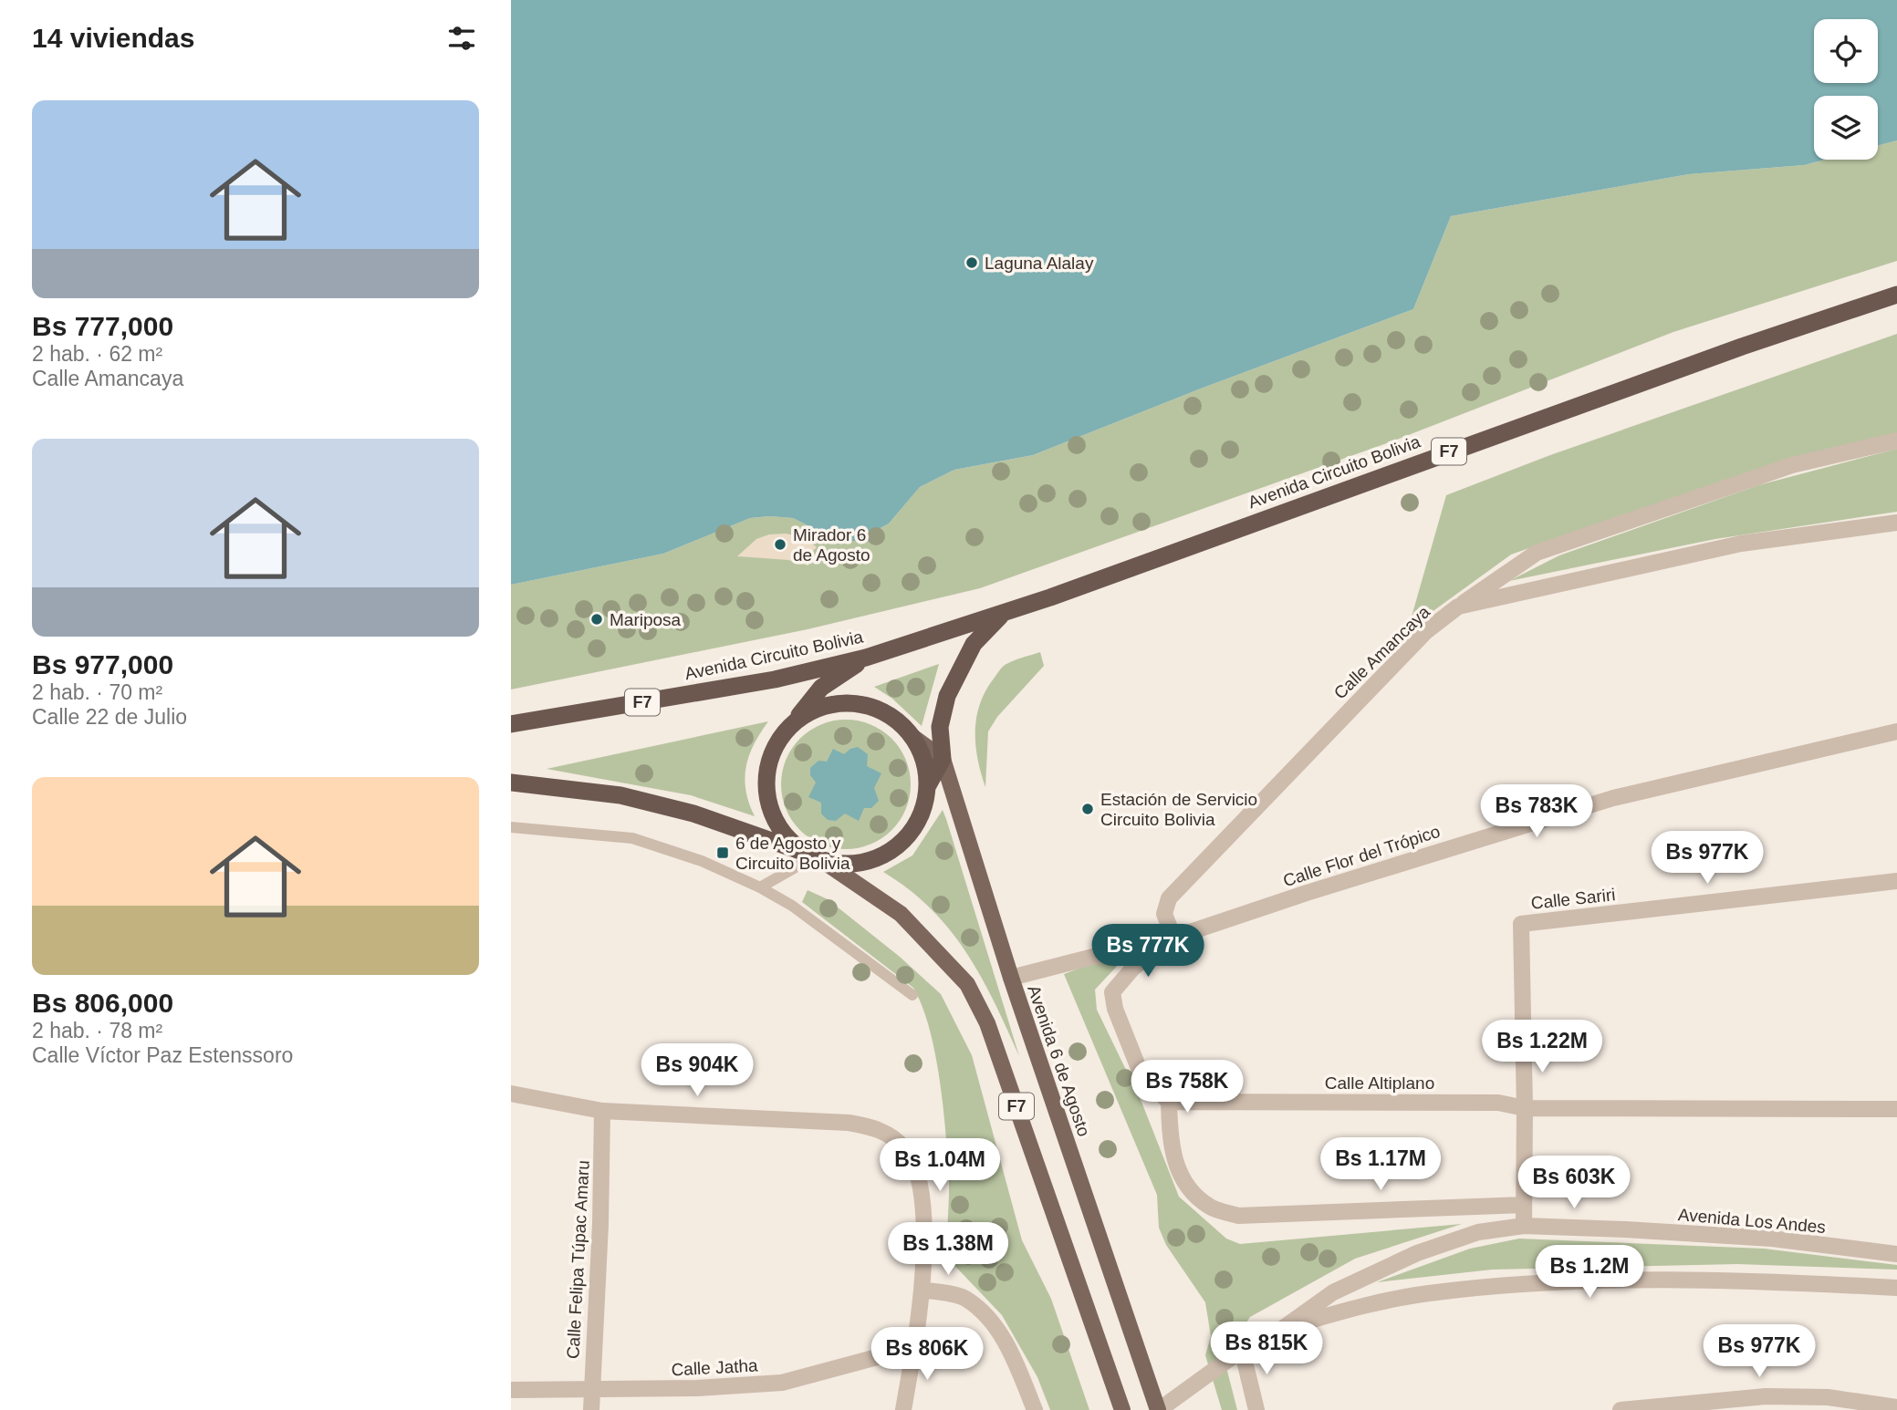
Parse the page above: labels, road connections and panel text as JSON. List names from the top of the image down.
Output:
{
  "streets": {
    "highway": ["F7", "Avenida Circuito Bolivia"],
    "main road": ["Avenida 6 de Agosto"],
    "street": [
      "Calle Amancaya",
      "Calle Flor del Trópico",
      "Calle Sariri",
      "Calle Altiplano",
      "Avenida Los Andes",
      "Calle Felipa Túpac Amaru",
      "Calle Jatha"
    ]
  },
  "crossings": [
    ["F7", "Avenida Circuito Bolivia"],
    ["F7", "Avenida 6 de Agosto"],
    ["Avenida Circuito Bolivia", "Avenida 6 de Agosto"],
    ["Calle Amancaya", "Calle Flor del Trópico"],
    ["Calle Sariri", "Calle Altiplano"],
    ["Avenida 6 de Agosto", "Avenida Los Andes"],
    ["Calle Felipa Túpac Amaru", "Calle Jatha"]
  ],
  "places": {
    "other": [
      "Laguna Alalay",
      "Mirador 6 de Agosto",
      "Mariposa",
      "Estación de Servicio Circuito Bolivia"
    ],
    "transit": ["6 de Agosto y Circuito Bolivia"]
  },
  "page": {
    "heading": "14 viviendas",
    "list": [
      {
        "name": "Bs 777,000",
        "note": "2 hab. · 62 m² · Calle Amancaya"
      },
      {
        "name": "Bs 977,000",
        "note": "2 hab. · 70 m² · Calle 22 de Julio"
      },
      {
        "name": "Bs 806,000",
        "note": "2 hab. · 78 m² · Calle Víctor Paz Estenssoro"
      }
    ],
    "price": [
      "Bs 783K",
      "Bs 977K",
      "Bs 777K",
      "Bs 1.22M",
      "Bs 904K",
      "Bs 758K",
      "Bs 1.17M",
      "Bs 1.04M",
      "Bs 603K",
      "Bs 1.38M",
      "Bs 1.2M",
      "Bs 815K",
      "Bs 977K",
      "Bs 806K"
    ]
  }
}
